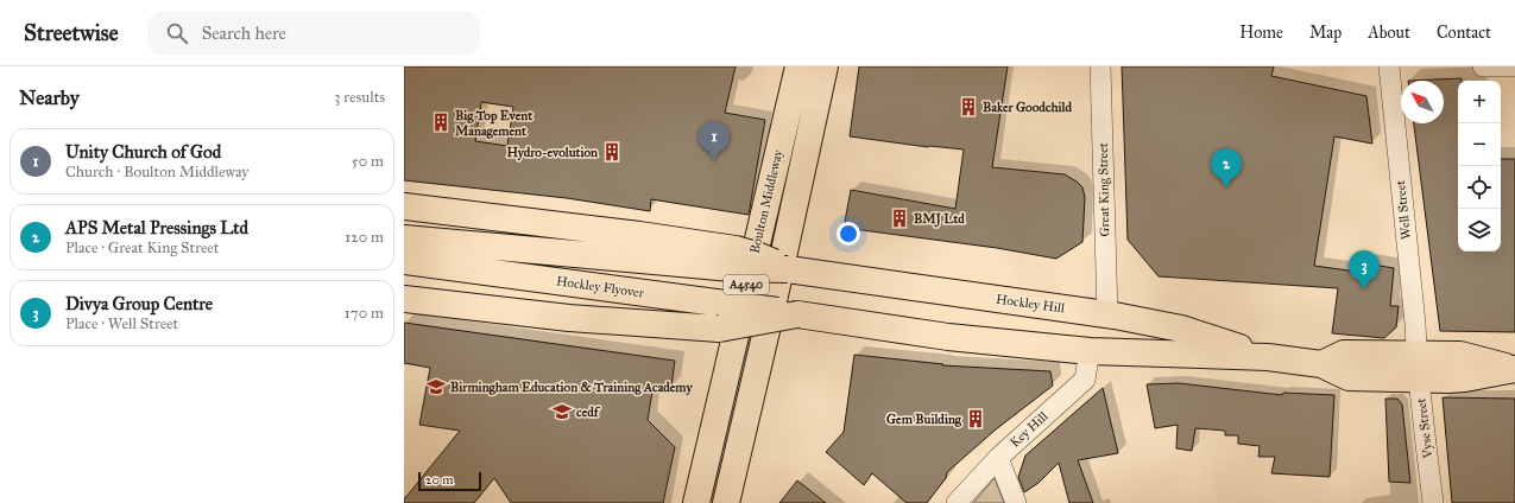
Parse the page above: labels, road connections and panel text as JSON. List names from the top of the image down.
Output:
{
  "streets": {
    "main road": [
      "Boulton Middleway",
      "A4540",
      "Hockley Flyover",
      "Hockley Hill"
    ],
    "street": [
      "Great King Street",
      "Well Street",
      "Vyse Street",
      "Key Hill"
    ]
  },
  "crossings": [
    ["Great King Street", "Hockley Hill"],
    ["Well Street", "Vyse Street"],
    ["Hockley Flyover", "Hockley Hill"],
    ["Hockley Hill", "Vyse Street"],
    ["Hockley Hill", "Key Hill"]
  ],
  "places": {
    "building": [
      "Baker Goodchild",
      "Big Top Event Management",
      "Hydro-evolution",
      "BMJ Ltd",
      "Gem Building"
    ],
    "school or university": ["Birmingham Education & Training Academy", "cedf"]
  },
  "scale_bar": "20 m",
  "north": "top left",
  "page": {
    "header": "Streetwise",
    "search": "Search here",
    "nav": [
      "Home",
      "Map",
      "About",
      "Contact"
    ],
    "heading": ["Nearby", "3 results"],
    "map_buttons": ["+", "−"],
    "pins": ["1", "2", "3"],
    "list": [
      {
        "mark": "1",
        "name": "Unity Church of God",
        "note": "Church · Boulton Middleway",
        "value": "50 m"
      },
      {
        "mark": "2",
        "name": "APS Metal Pressings Ltd",
        "note": "Place · Great King Street",
        "value": "120 m"
      },
      {
        "mark": "3",
        "name": "Divya Group Centre",
        "note": "Place · Well Street",
        "value": "170 m"
      }
    ],
    "scale": "20 m"
  }
}
